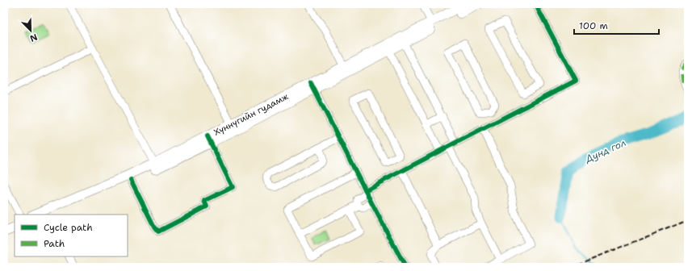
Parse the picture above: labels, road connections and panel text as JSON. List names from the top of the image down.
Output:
{
  "streets": {
    "main road": ["Хүннүгийн гудамж"]
  },
  "water": ["Дунд гол"],
  "legend": ["Cycle path", "Path"],
  "scale_bar": "100 m",
  "north": "bottom right"
}
